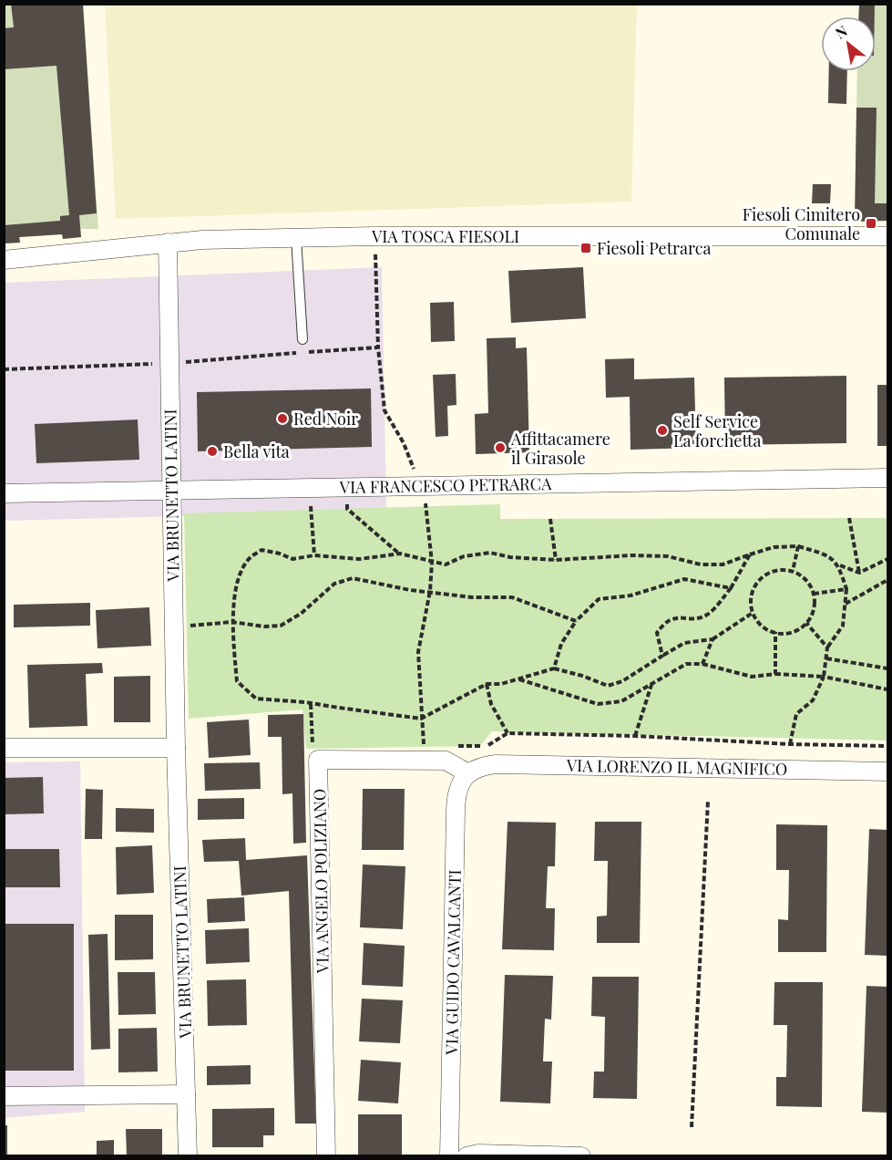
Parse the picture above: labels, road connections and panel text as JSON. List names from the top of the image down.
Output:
{
  "streets": {
    "street": [
      "VIA TOSCA FIESOLI",
      "VIA FRANCESCO PETRARCA",
      "VIA BRUNETTO LATINI",
      "VIA LORENZO IL MAGNIFICO",
      "VIA ANGELO POLIZIANO",
      "VIA GUIDO CAVALCANTI"
    ]
  },
  "crossings": [
    ["VIA TOSCA FIESOLI", "VIA BRUNETTO LATINI"],
    ["VIA FRANCESCO PETRARCA", "VIA BRUNETTO LATINI"],
    ["VIA LORENZO IL MAGNIFICO", "VIA GUIDO CAVALCANTI"]
  ],
  "places": {
    "transit": ["Fiesoli Cimitero Comunale", "Fiesoli Petrarca"],
    "other": [
      "Red Noir",
      "Self Service La forchetta",
      "Affittacamere il Girasole",
      "Bella vita"
    ]
  },
  "north": "top left"
}
